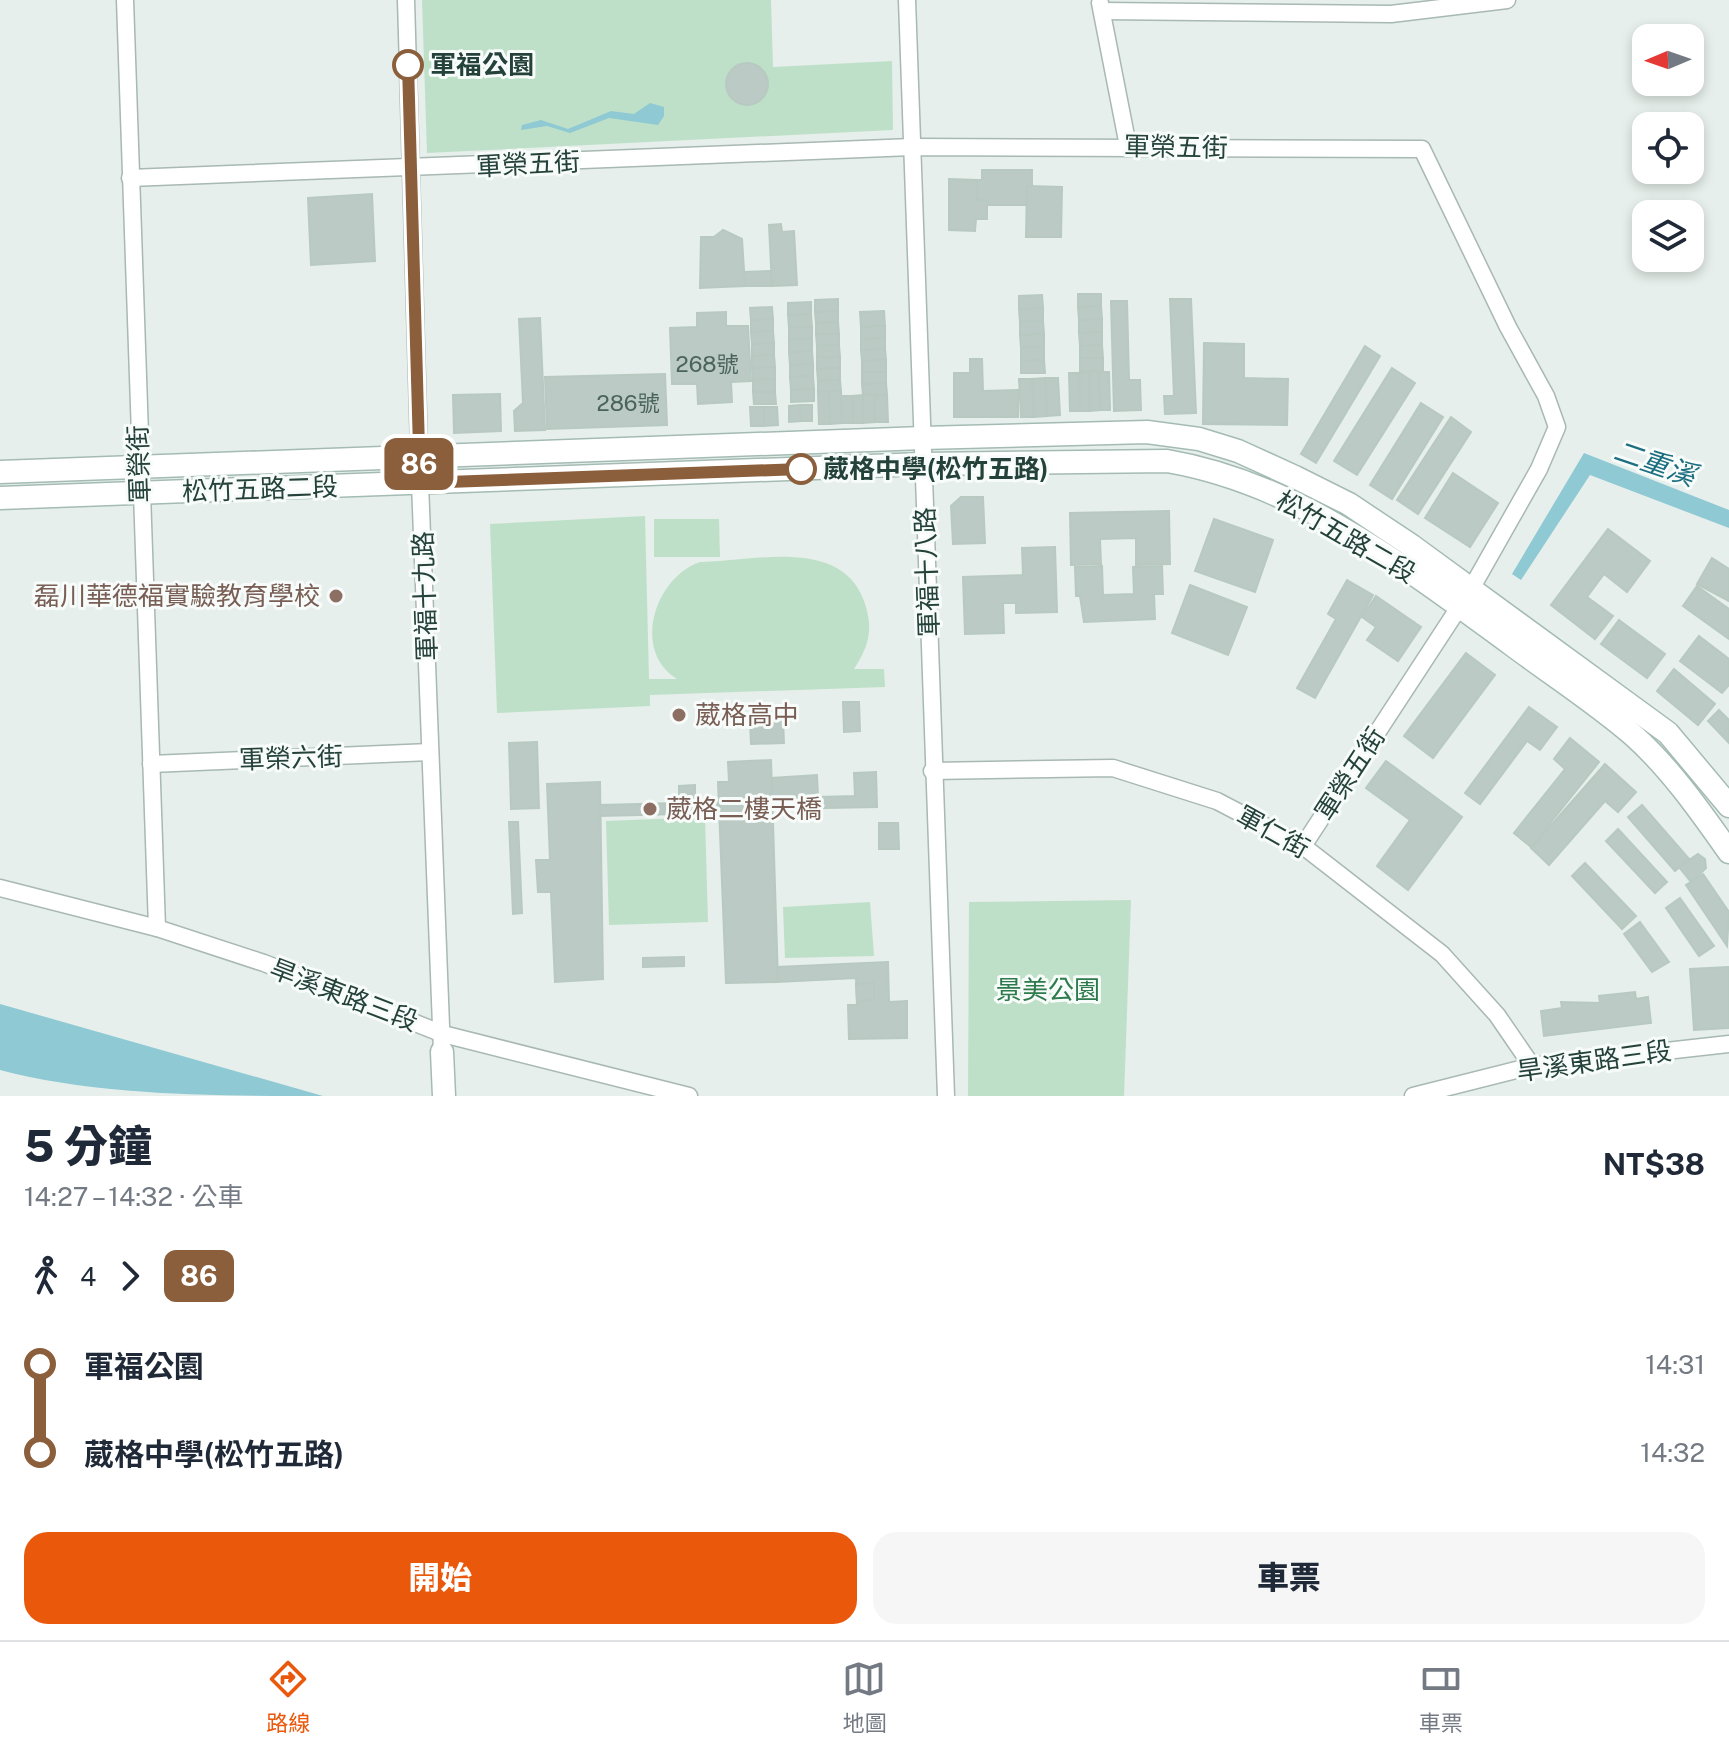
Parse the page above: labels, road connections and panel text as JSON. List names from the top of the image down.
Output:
{
  "streets": {
    "street": [
      "軍榮五街",
      "軍榮街",
      "松竹五路二段",
      "軍福十八路",
      "軍福十九路",
      "軍榮六街",
      "軍仁街",
      "旱溪東路三段"
    ]
  },
  "crossings": [
    ["軍榮五街", "軍榮街"],
    ["軍榮五街", "松竹五路二段"],
    ["軍榮五街", "軍福十八路"],
    ["軍榮五街", "軍福十九路"],
    ["軍榮五街", "軍仁街"],
    ["軍榮街", "松竹五路二段"],
    ["軍榮街", "軍榮六街"],
    ["軍榮街", "旱溪東路三段"],
    ["松竹五路二段", "軍福十八路"],
    ["松竹五路二段", "軍福十九路"],
    ["軍福十八路", "軍仁街"],
    ["軍福十九路", "軍榮六街"],
    ["軍福十九路", "旱溪東路三段"],
    ["軍仁街", "旱溪東路三段"]
  ],
  "water": ["二重溪"],
  "parks": ["景美公園"],
  "places": [
    "軍福公園",
    "葳格中學(松竹五路)",
    "磊川華德福實驗教育學校",
    "葳格高中",
    "葳格二樓天橋"
  ],
  "lines": ["bus line 86"],
  "house_numbers": ["268號", "286號"],
  "north": "left",
  "page": {
    "on_map": "86",
    "heading": ["5 分鐘", "14:27 – 14:32 · 公車", "NT$38"],
    "legs": ["4", "86"],
    "list": [
      {
        "name": "軍福公園",
        "value": "14:31"
      },
      {
        "name": "葳格中學(松竹五路)",
        "value": "14:32"
      }
    ],
    "buttons": ["開始", "車票"],
    "tabs": ["路線", "地圖", "車票"]
  }
}
